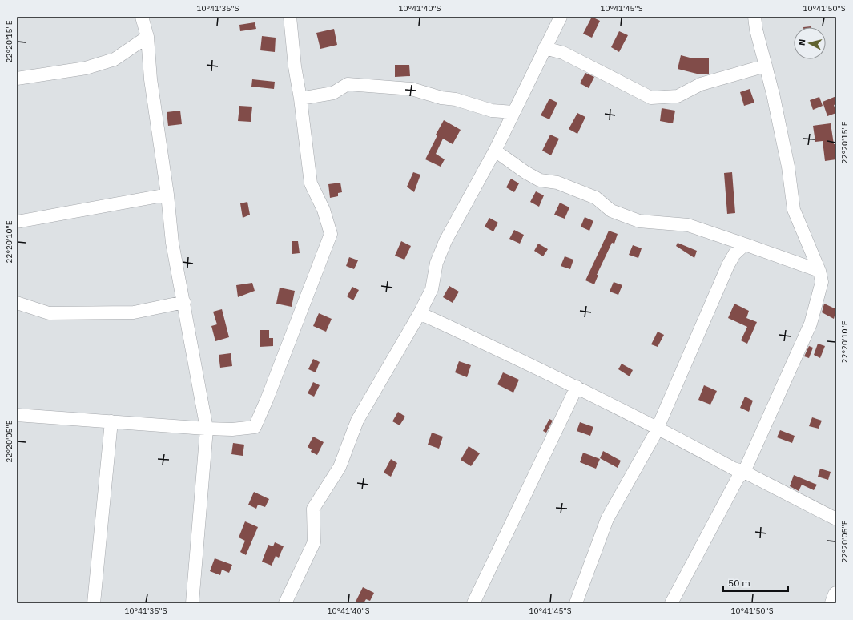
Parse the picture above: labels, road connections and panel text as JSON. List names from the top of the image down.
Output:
{
  "scale_bar": "50 m",
  "north": "left",
  "coordinates": [
    "10°41'35\"S",
    "10°41'40\"S",
    "10°41'45\"S",
    "10°41'50\"S",
    "22°20'15\"E",
    "22°20'10\"E",
    "22°20'05\"E"
  ]
}
